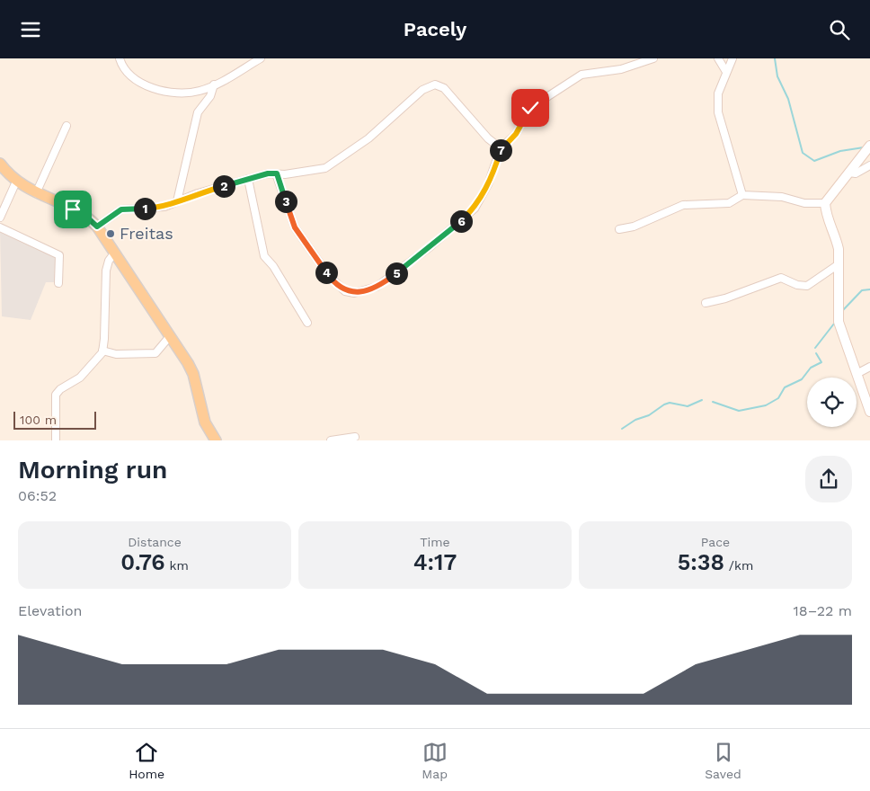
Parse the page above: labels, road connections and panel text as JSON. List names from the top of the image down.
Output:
{
  "places": ["Freitas"],
  "scale_bar": "100 m",
  "page": {
    "header": "Pacely",
    "pins": [
      "7",
      "2",
      "3",
      "1",
      "6",
      "4",
      "5"
    ],
    "scale": "100 m",
    "heading": ["Morning run", "06:52"],
    "stats": [
      ["Distance", "0.76 km"],
      ["Time", "4:17"],
      ["Pace", "5:38 /km"]
    ],
    "chart": ["Elevation", "18–22 m"],
    "tabs": ["Home", "Map", "Saved"]
  }
}
